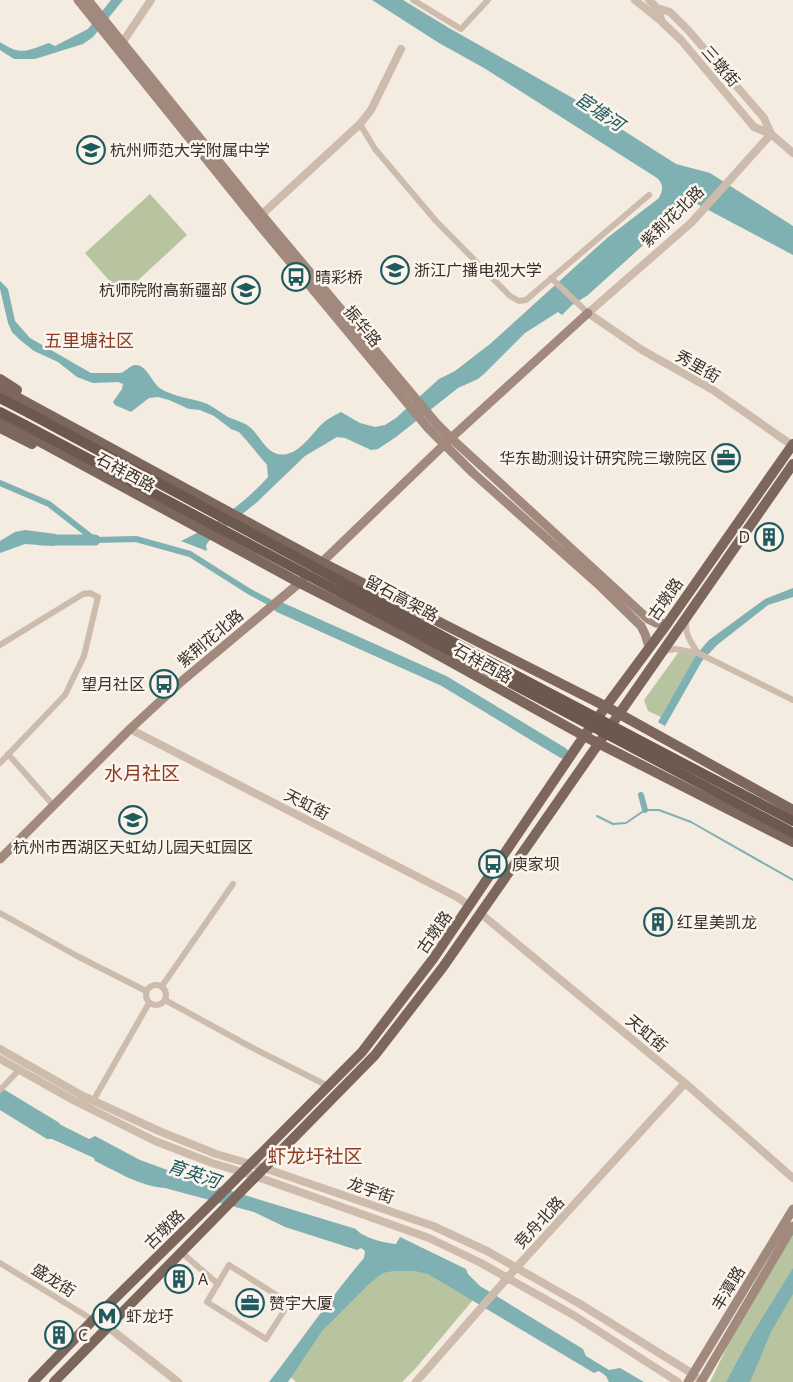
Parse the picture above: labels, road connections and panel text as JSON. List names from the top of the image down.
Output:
{
  "streets": {
    "highway": ["留石高架路"],
    "main road": [
      "紫荆花北路",
      "振华路",
      "石祥西路",
      "古墩路",
      "丰潭路"
    ],
    "street": [
      "三墩街",
      "秀里街",
      "天虹街",
      "龙宇街",
      "竞舟北路",
      "盛龙街"
    ]
  },
  "crossings": [
    ["三墩街", "紫荆花北路"],
    ["紫荆花北路", "振华路"],
    ["紫荆花北路", "秀里街"],
    ["紫荆花北路", "石祥西路"],
    ["紫荆花北路", "天虹街"],
    ["振华路", "古墩路"],
    ["秀里街", "古墩路"],
    ["石祥西路", "古墩路"],
    ["古墩路", "天虹街"],
    ["古墩路", "龙宇街"],
    ["古墩路", "盛龙街"],
    ["天虹街", "竞舟北路"],
    ["龙宇街", "竞舟北路"],
    ["龙宇街", "丰潭路"]
  ],
  "districts": ["五里塘社区", "水月社区", "虾龙圩社区"],
  "water": ["宦塘河", "育英河"],
  "places": {
    "school or university": [
      "杭州师范大学附属中学",
      "浙江广播电视大学",
      "杭师院附高新疆部",
      "杭州市西湖区天虹幼儿园天虹园区"
    ],
    "bus stop": ["晴彩桥", "望月社区", "庾家坝"],
    "office": ["华东勘测设计研究院三墩院区", "赞宇大厦"],
    "building": [
      "D",
      "红星美凯龙",
      "A",
      "C"
    ],
    "metro station": ["虾龙圩"]
  }
}
